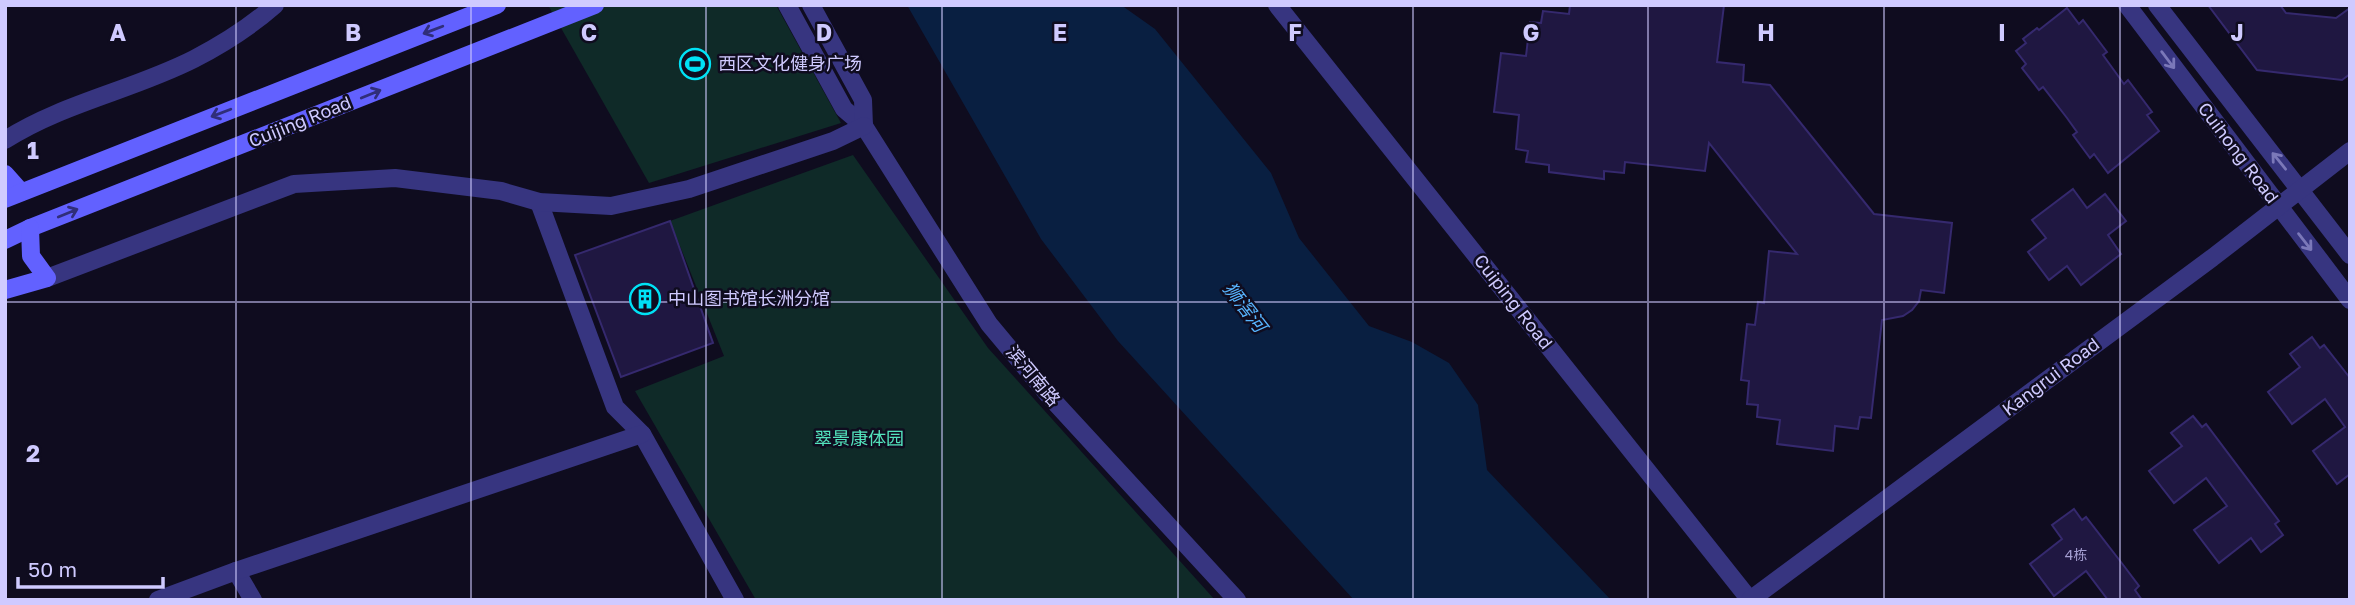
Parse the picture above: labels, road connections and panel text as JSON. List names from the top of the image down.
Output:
{
  "streets": {
    "main road": ["Cuijing Road"],
    "street": [
      "Cuihong Road",
      "Cuiping Road",
      "滨河南路",
      "Kangrui Road"
    ]
  },
  "crossings": [
    ["Cuihong Road", "Kangrui Road"],
    ["Cuiping Road", "Kangrui Road"]
  ],
  "water": ["狮滘河"],
  "parks": ["翠景康体园"],
  "places": {
    "sports": ["西区文化健身广场"],
    "building": ["中山图书馆长洲分馆"]
  },
  "house_numbers": ["4栋"],
  "scale_bar": "50 m",
  "grid": {
    "columns": [
      "A",
      "B",
      "C",
      "D",
      "E",
      "F",
      "G",
      "H",
      "I",
      "J"
    ],
    "rows": ["1", "2"]
  }
}
